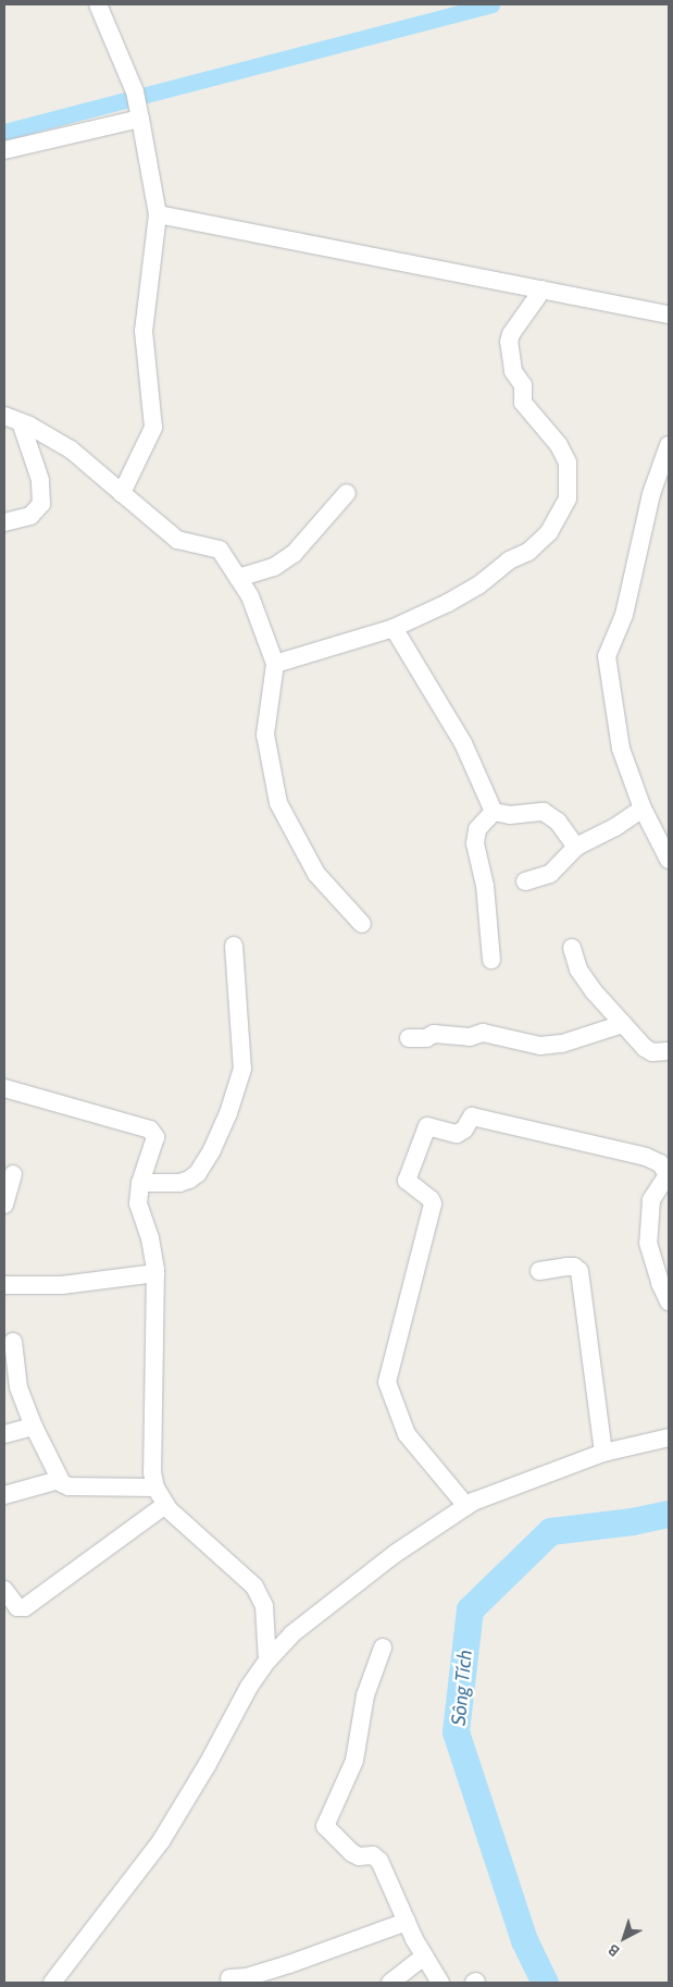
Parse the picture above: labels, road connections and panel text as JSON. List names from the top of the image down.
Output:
{
  "water": ["Sông Tích"],
  "north": "bottom left"
}
